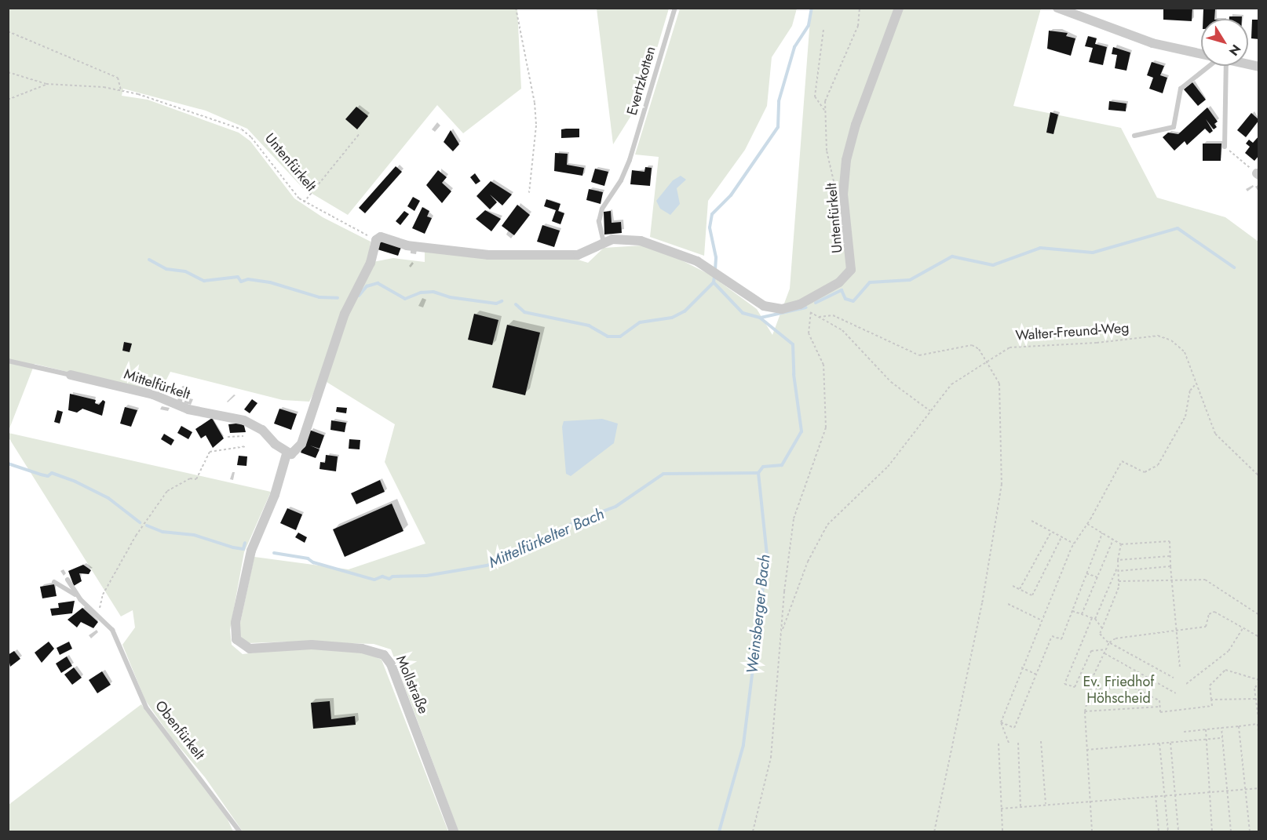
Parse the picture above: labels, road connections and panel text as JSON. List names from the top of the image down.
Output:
{
  "streets": {
    "street": ["Untenfürkelt", "Mittelfürkelt", "Mollstraße"],
    "lane": ["Evertzkotten", "Obenfürkelt"],
    "path": ["Walter-Freund-Weg"]
  },
  "crossings": [
    ["Evertzkotten", "Untenfürkelt"],
    ["Mittelfürkelt", "Mollstraße"]
  ],
  "water": ["Mittelfürkelter Bach", "Weinsberger Bach"],
  "parks": ["Ev. Friedhof Höhscheid"],
  "north": "bottom right"
}
